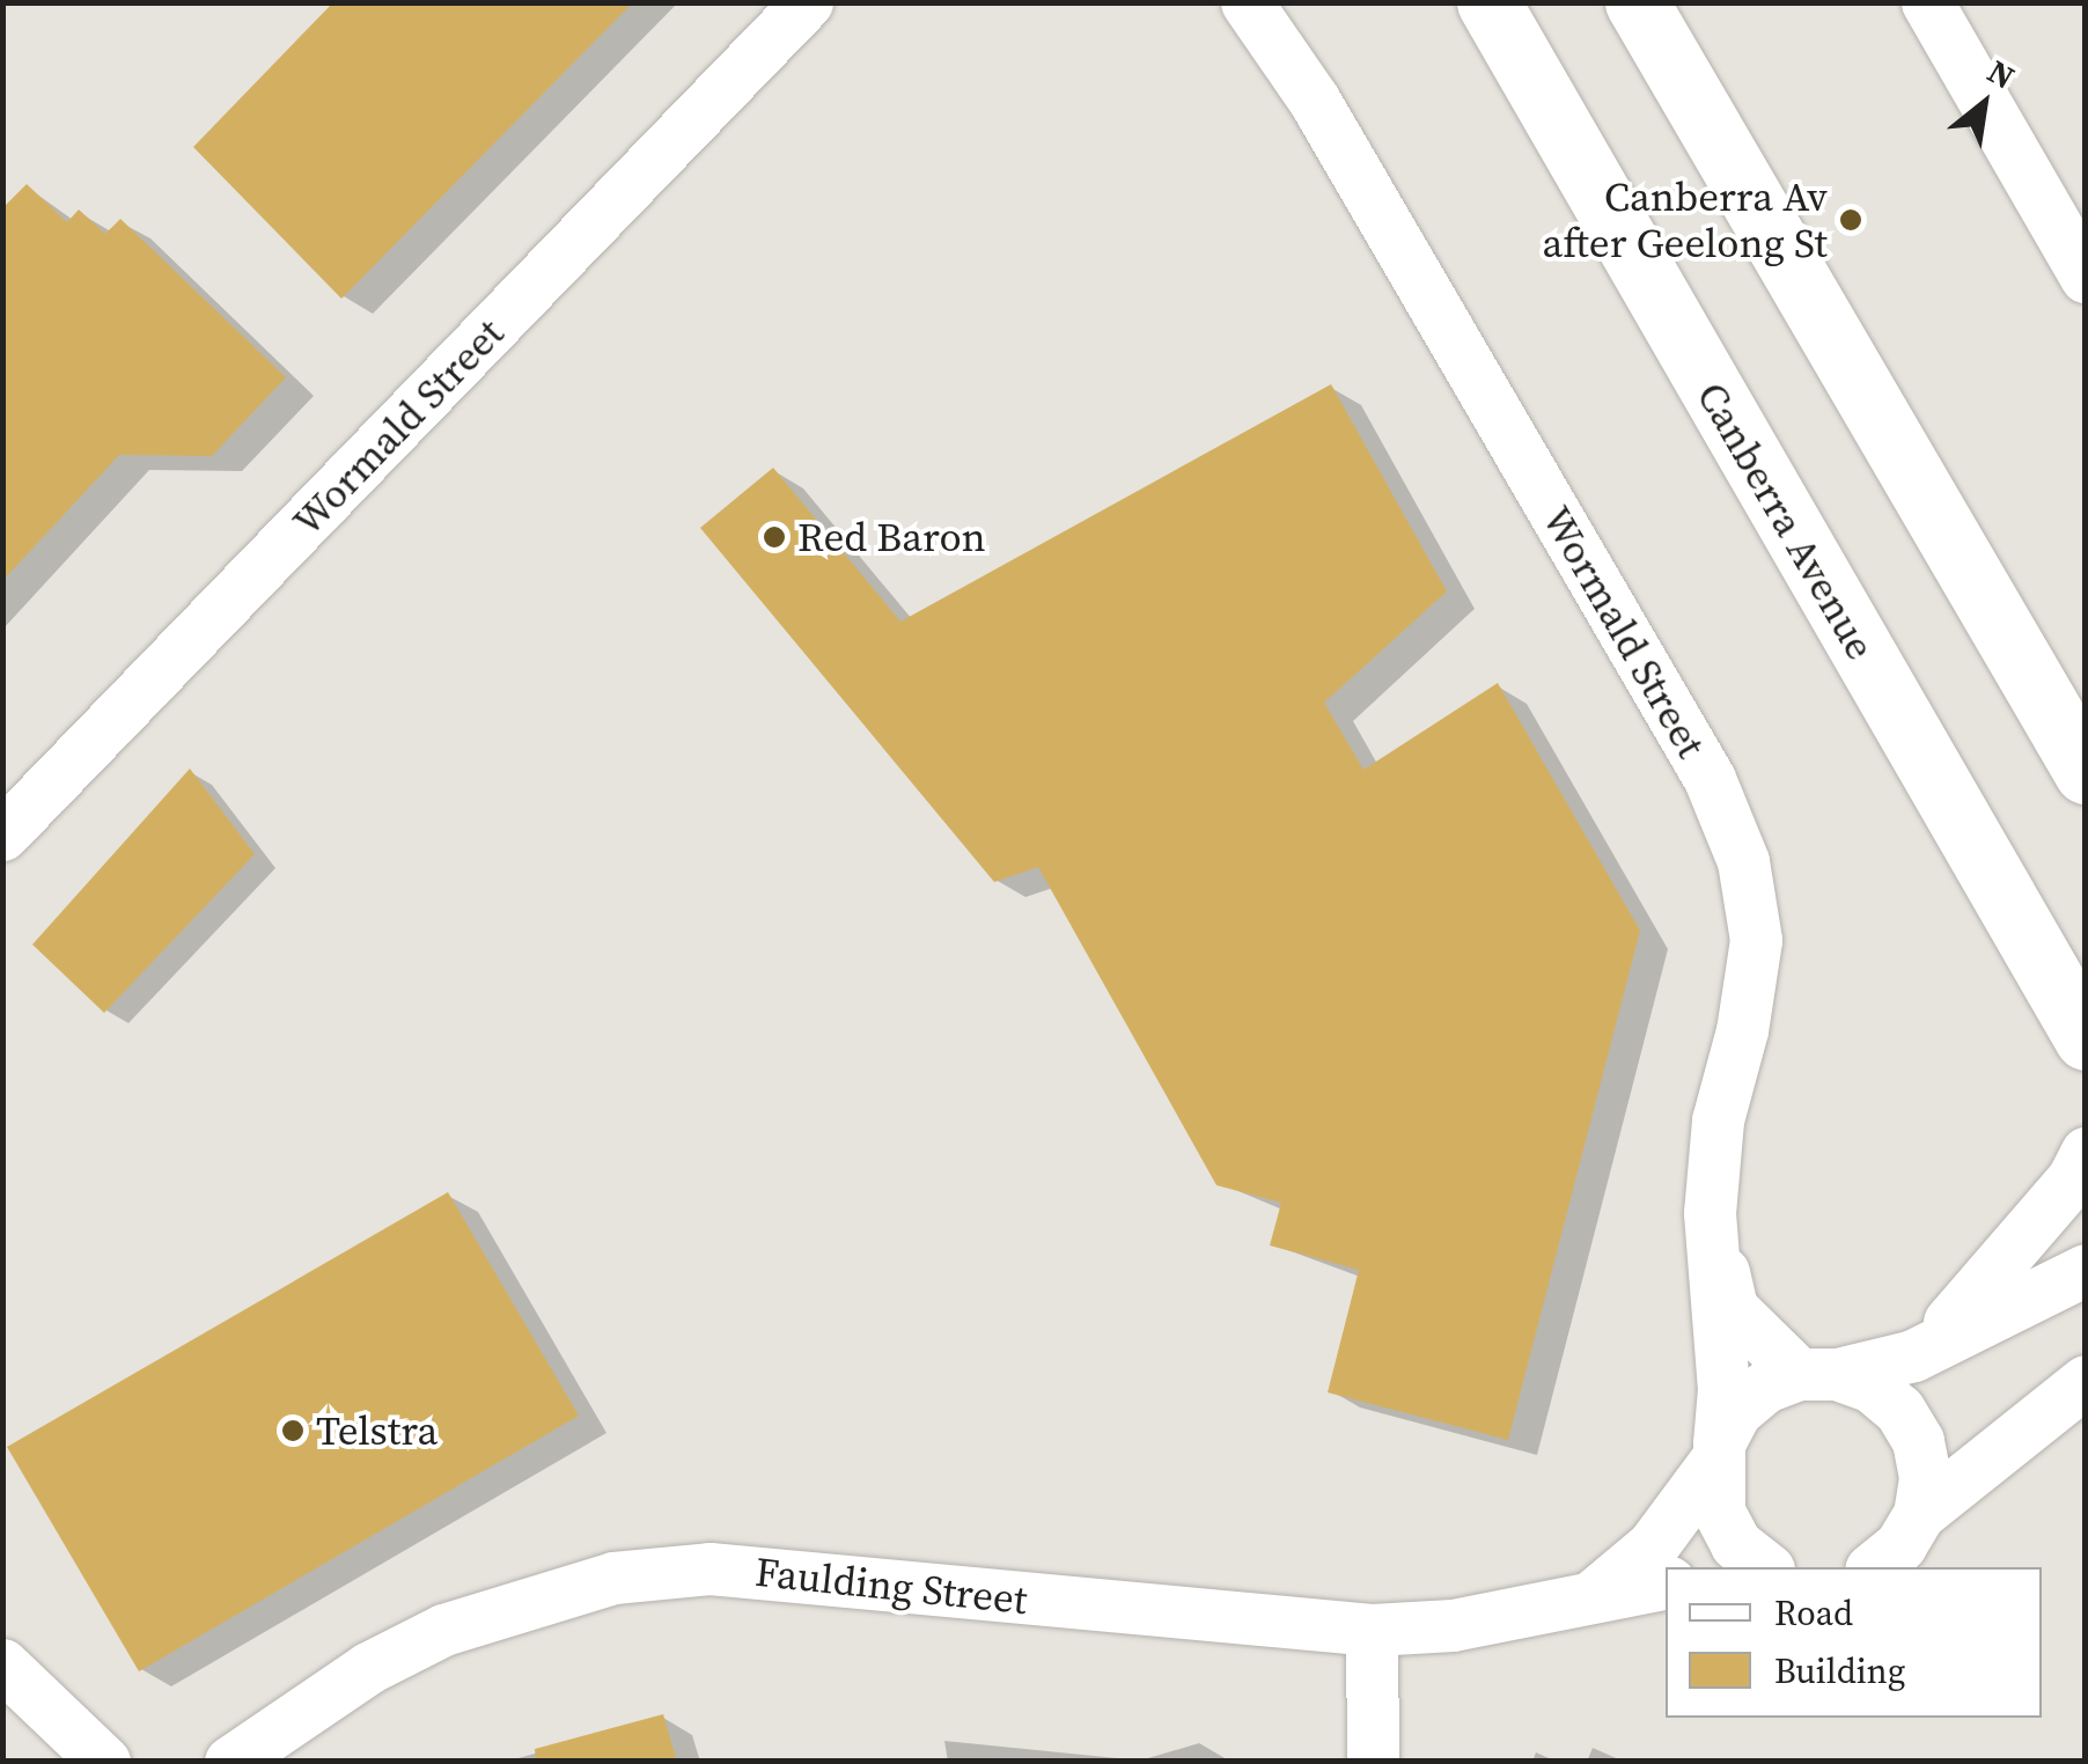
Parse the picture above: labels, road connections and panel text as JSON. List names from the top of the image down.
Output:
{
  "streets": {
    "highway": ["Canberra Avenue"],
    "street": ["Wormald Street", "Faulding Street"]
  },
  "crossings": [
    ["Wormald Street", "Faulding Street"]
  ],
  "places": ["Canberra Av after Geelong St", "Red Baron", "Telstra"],
  "legend": ["Road", "Building"],
  "north": "top right"
}
